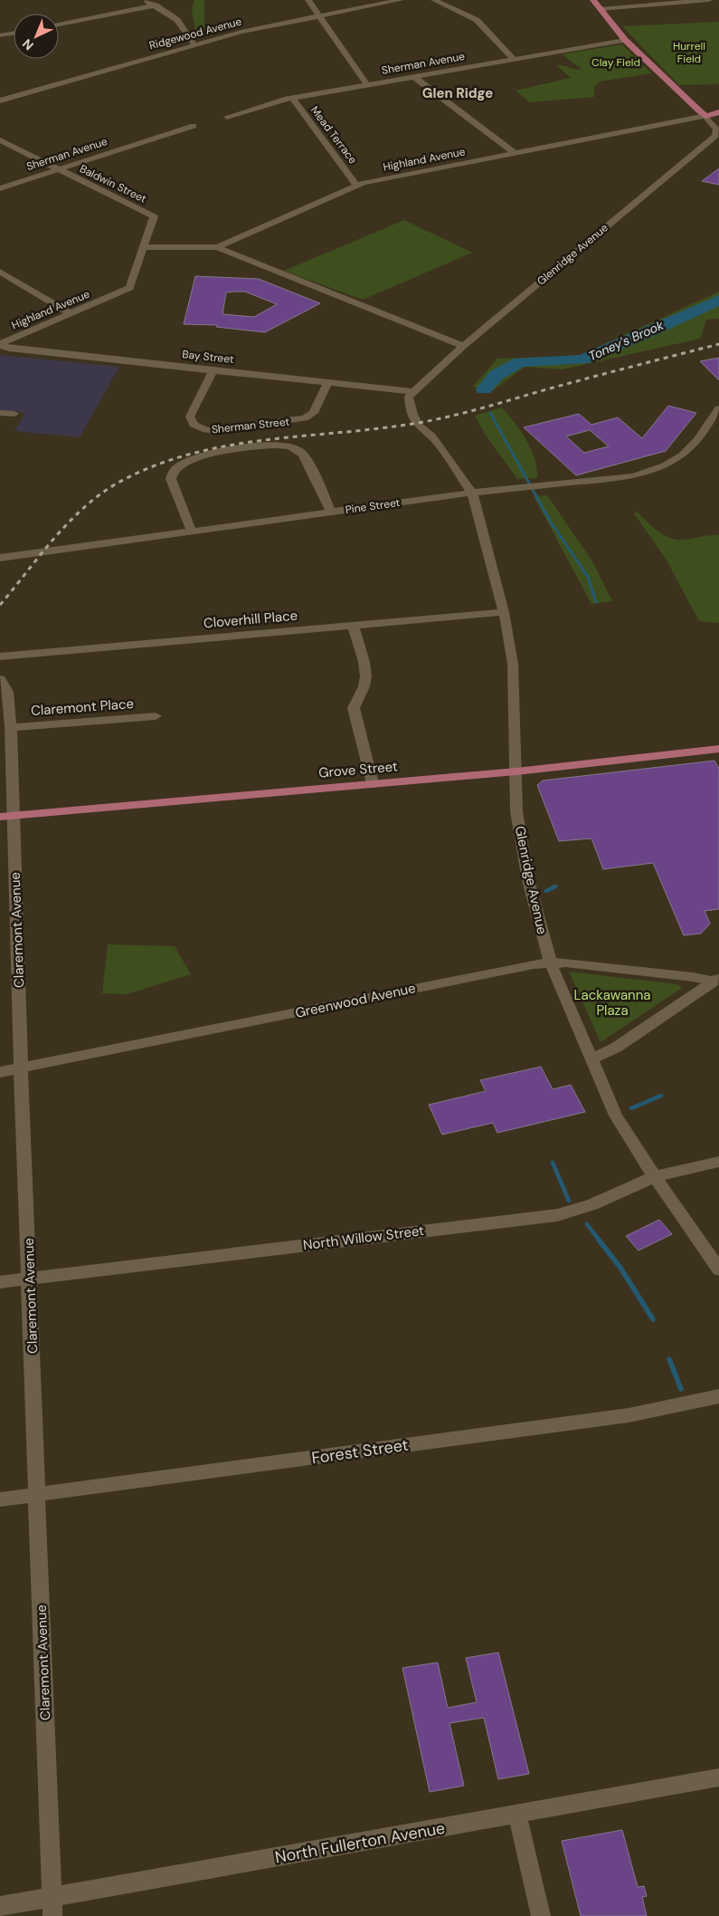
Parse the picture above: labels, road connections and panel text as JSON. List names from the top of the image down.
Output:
{
  "streets": {
    "main road": ["Highland Avenue", "Grove Street"],
    "street": [
      "Ridgewood Avenue",
      "Sherman Avenue",
      "Mead Terrace",
      "Baldwin Street",
      "Glenridge Avenue",
      "Bay Street",
      "Sherman Street",
      "Pine Street",
      "Cloverhill Place",
      "Claremont Place",
      "Claremont Avenue",
      "Greenwood Avenue",
      "North Willow Street",
      "Forest Street",
      "North Fullerton Avenue"
    ]
  },
  "crossings": [
    ["Sherman Avenue", "Mead Terrace"],
    ["Sherman Avenue", "Baldwin Street"],
    ["Mead Terrace", "Highland Avenue"],
    ["Highland Avenue", "Baldwin Street"],
    ["Highland Avenue", "Glenridge Avenue"],
    ["Highland Avenue", "Bay Street"],
    ["Glenridge Avenue", "Bay Street"],
    ["Glenridge Avenue", "Pine Street"],
    ["Glenridge Avenue", "Cloverhill Place"],
    ["Glenridge Avenue", "Grove Street"],
    ["Glenridge Avenue", "Greenwood Avenue"],
    ["Glenridge Avenue", "North Willow Street"],
    ["Bay Street", "Sherman Street"],
    ["Sherman Street", "Pine Street"],
    ["Claremont Place", "Claremont Avenue"],
    ["Grove Street", "Claremont Avenue"],
    ["Claremont Avenue", "Greenwood Avenue"],
    ["Claremont Avenue", "North Willow Street"],
    ["Claremont Avenue", "Forest Street"],
    ["Claremont Avenue", "North Fullerton Avenue"]
  ],
  "districts": ["Glen Ridge"],
  "water": ["Toney's Brook"],
  "parks": ["Hurrell Field", "Clay Field", "Lackawanna Plaza"],
  "north": "bottom left"
}
